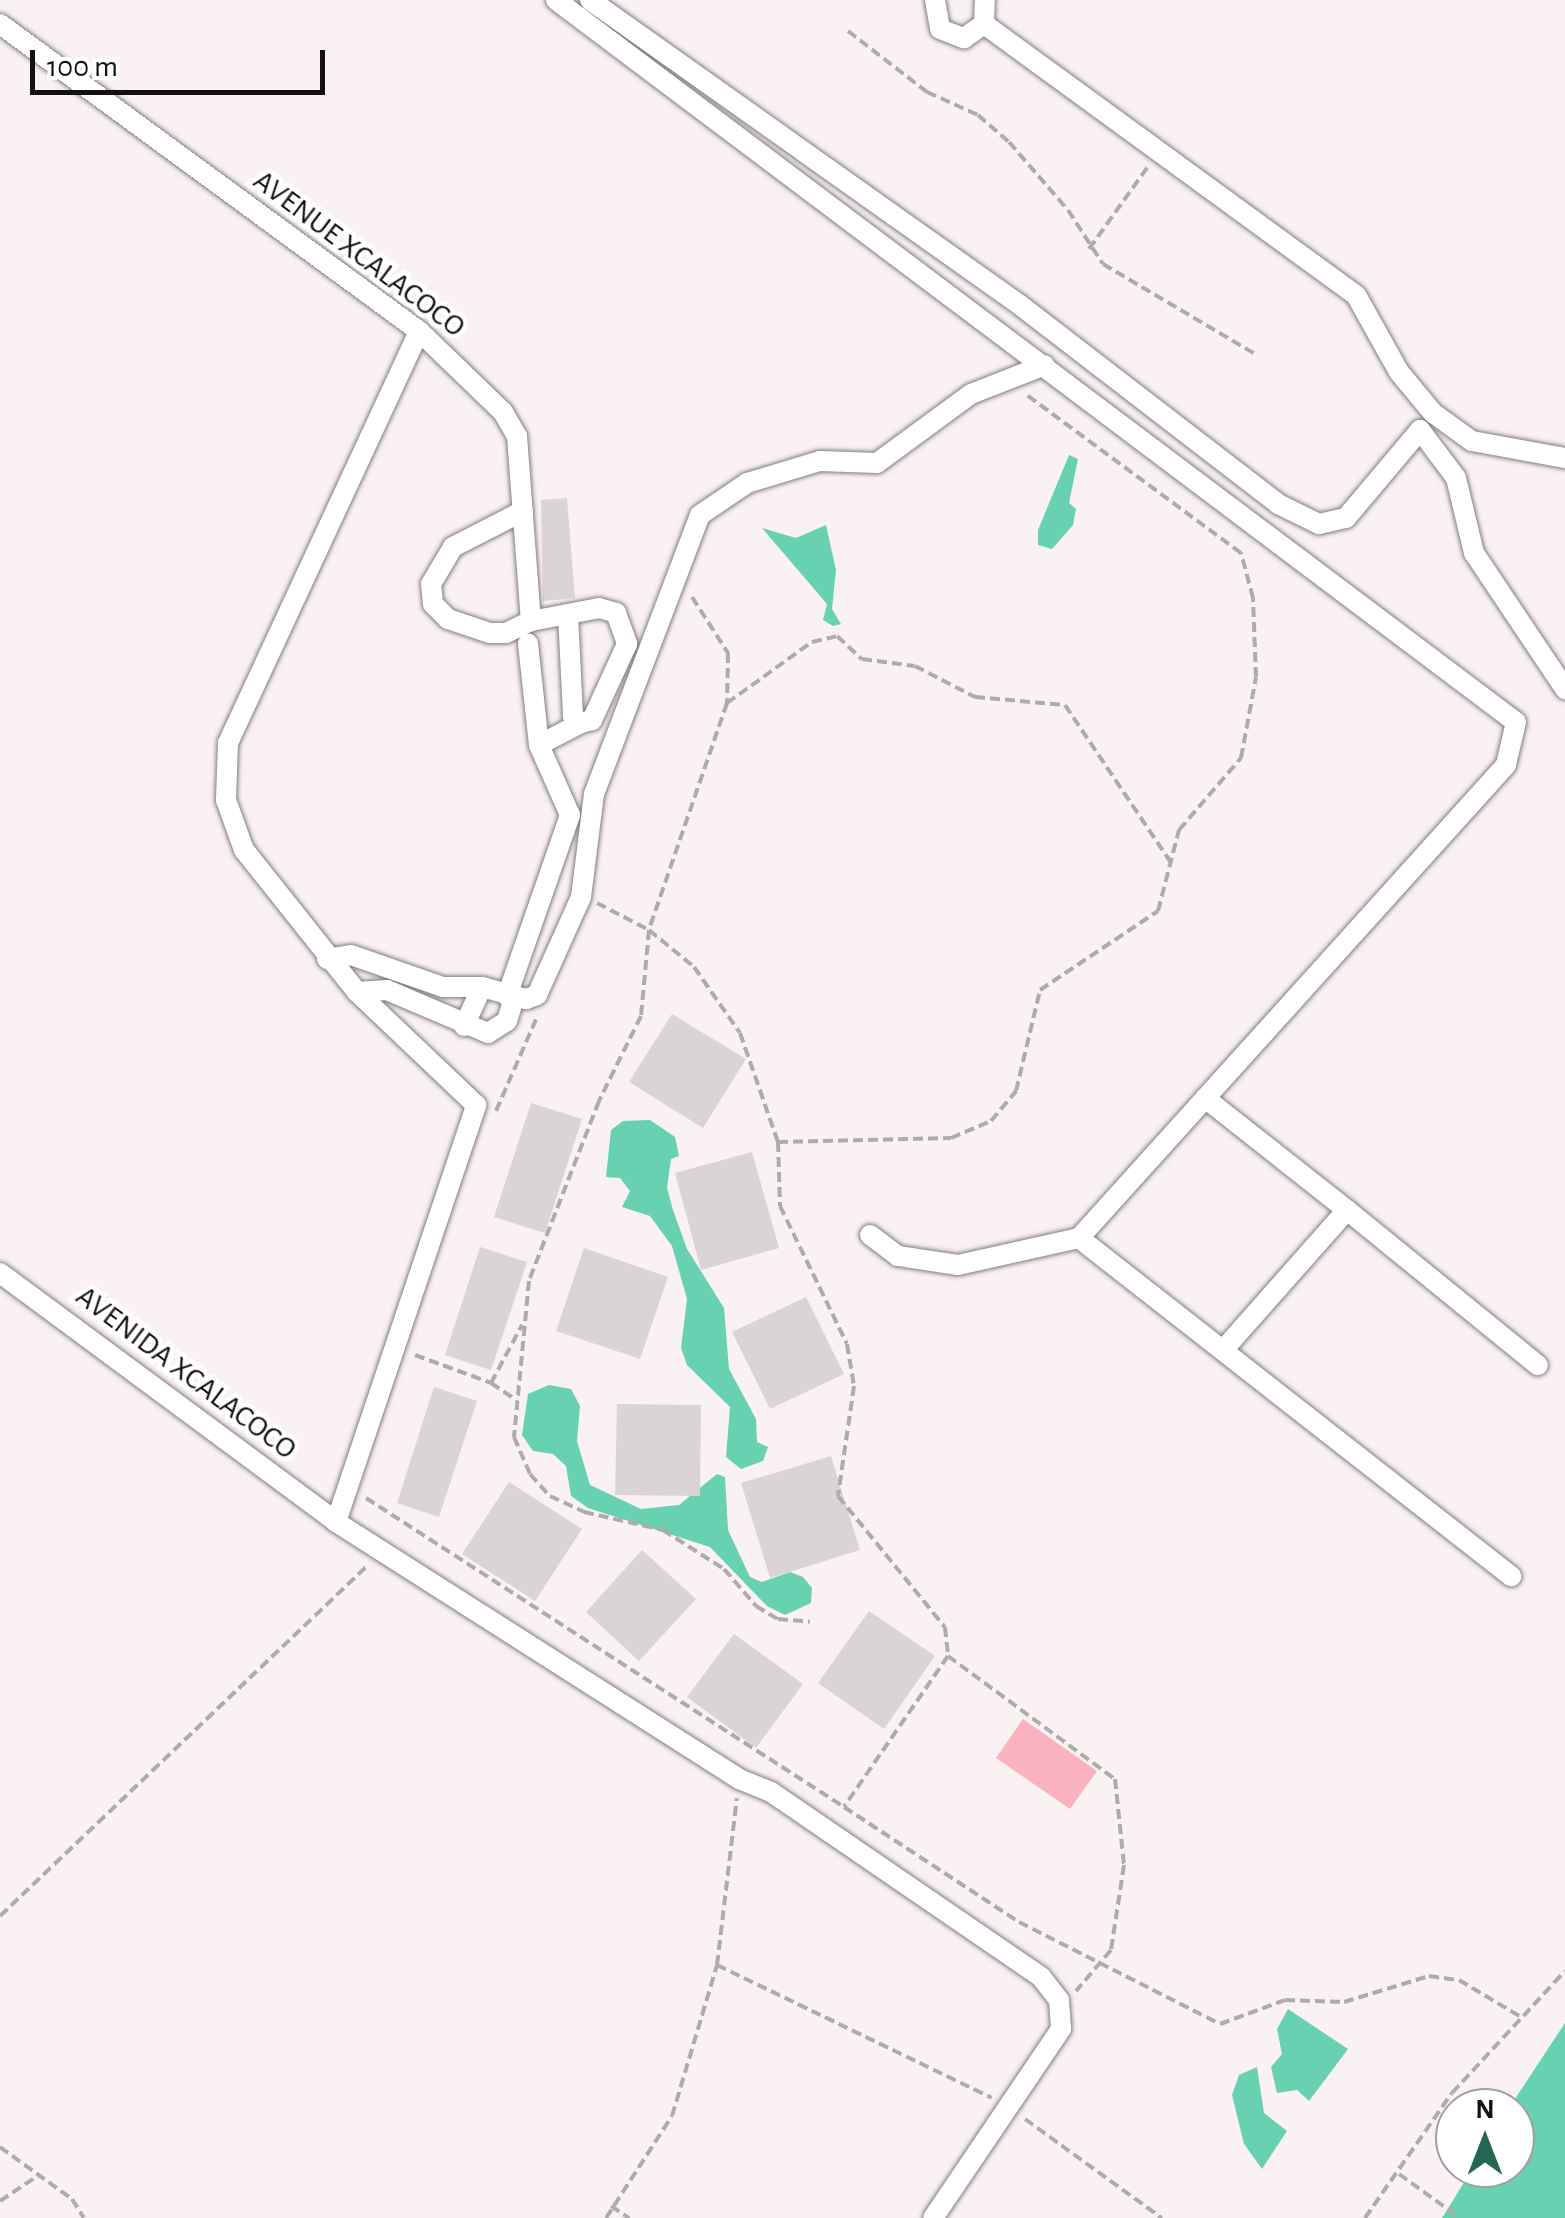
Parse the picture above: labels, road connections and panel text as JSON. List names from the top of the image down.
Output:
{
  "streets": {
    "street": ["AVENUE XCALACOCO", "AVENIDA XCALACOCO"]
  },
  "scale_bar": "100 m",
  "north": "top"
}
